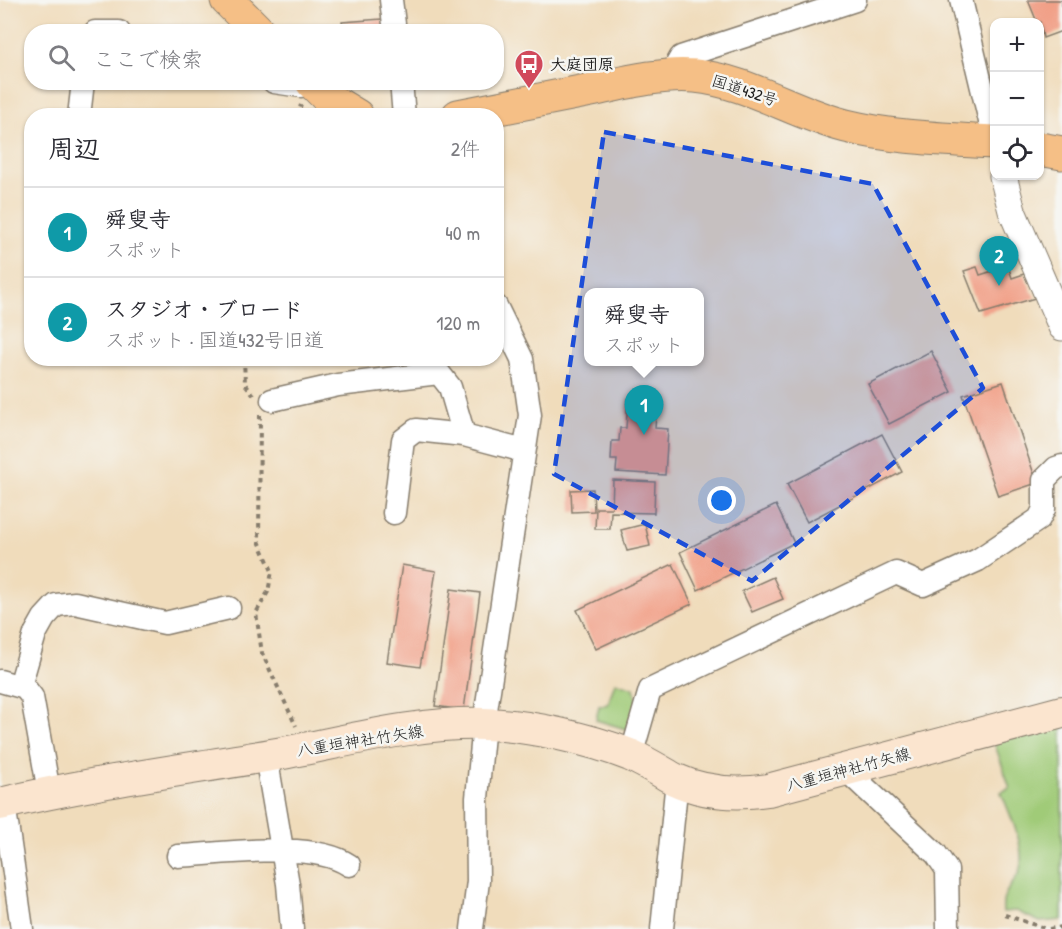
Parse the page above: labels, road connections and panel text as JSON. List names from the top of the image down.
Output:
{
  "streets": {
    "highway": ["国道432号"],
    "main road": ["八重垣神社竹矢線"]
  },
  "places": {
    "bus stop": ["大庭団原"]
  },
  "page": {
    "map_buttons": ["+", "−"],
    "search": "ここで検索",
    "heading": ["周辺", "2件"],
    "list": [
      {
        "mark": "1",
        "name": "舜叟寺",
        "note": "スポット",
        "value": "40 m"
      },
      {
        "mark": "2",
        "name": "スタジオ・ブロード",
        "note": "スポット · 国道432号旧道",
        "value": "120 m"
      }
    ],
    "pins": ["2", "1"],
    "popup": ["舜叟寺", "スポット"]
  }
}
